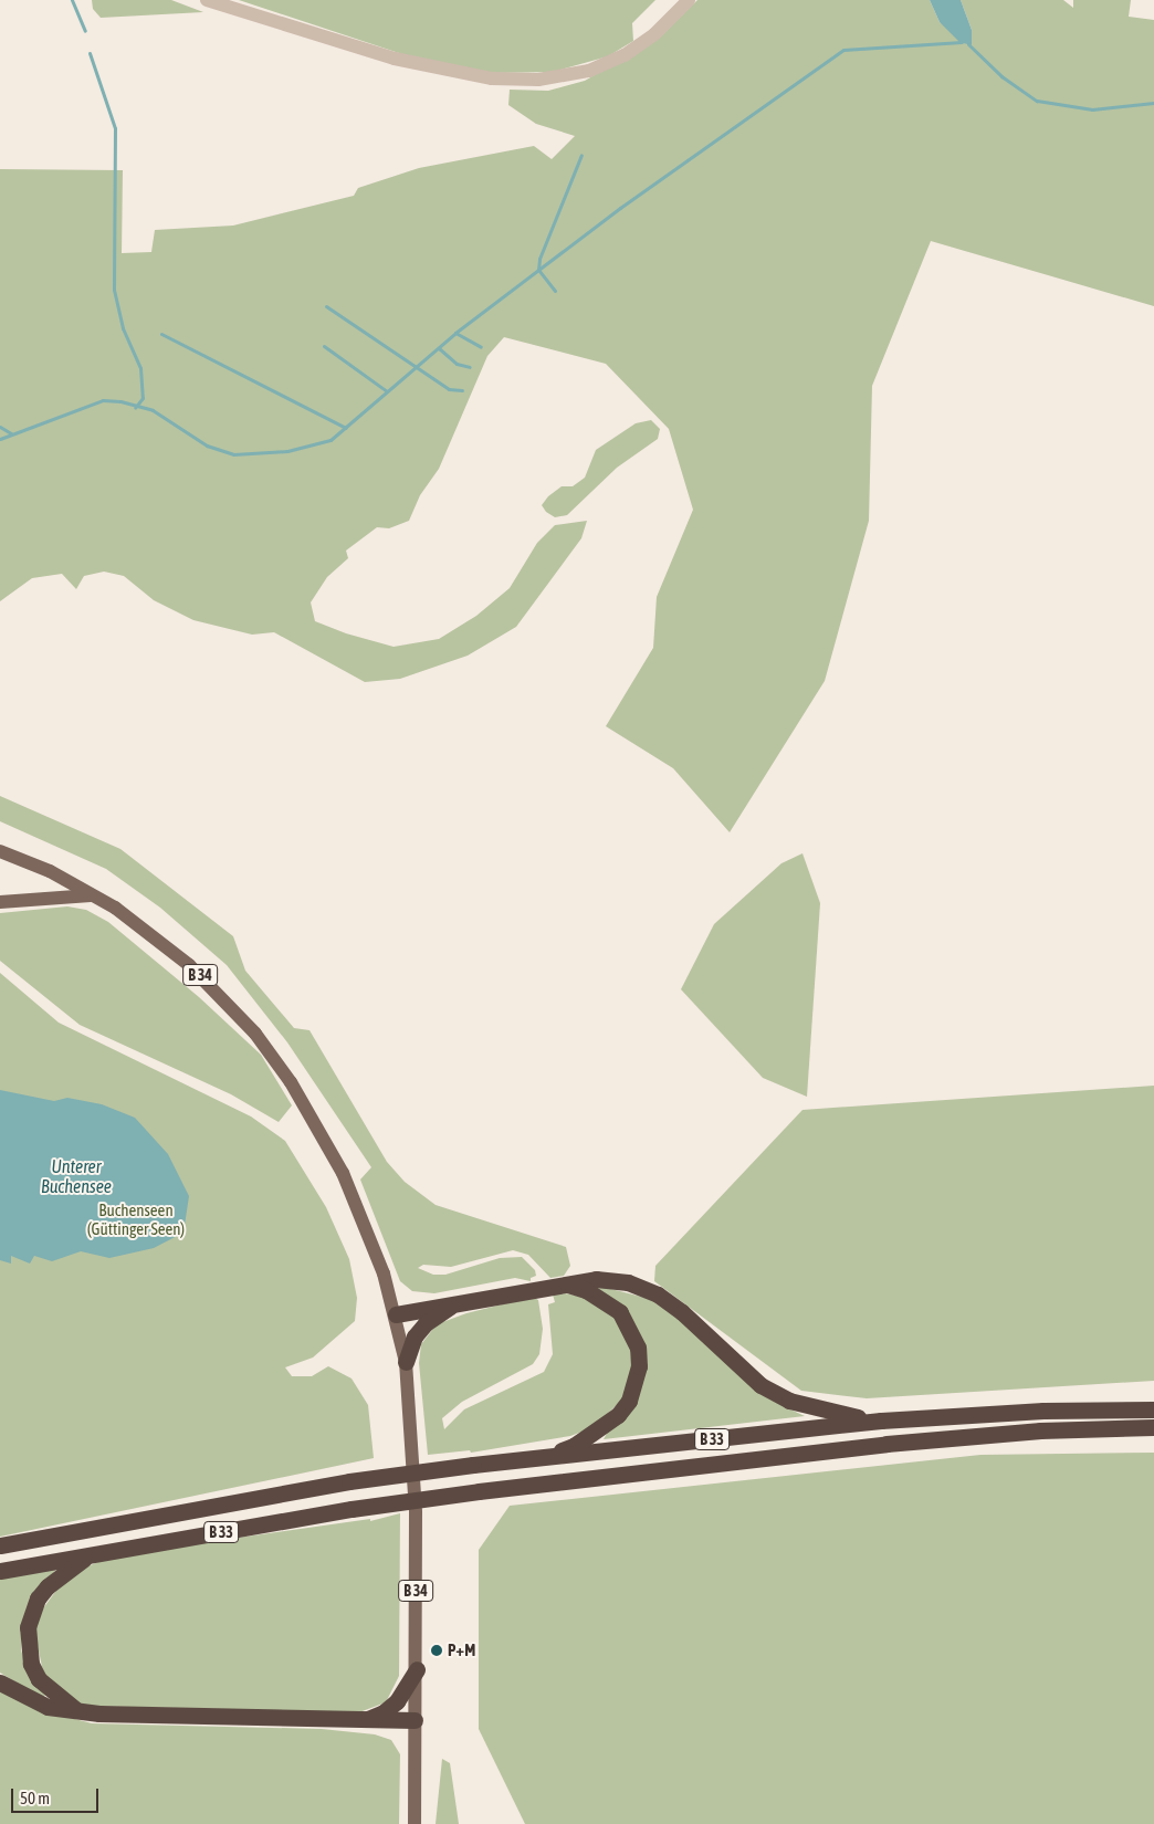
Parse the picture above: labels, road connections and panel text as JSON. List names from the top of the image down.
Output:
{
  "streets": {
    "highway": ["B 33"],
    "main road": ["B 34"]
  },
  "water": ["Unterer Buchensee"],
  "parks": ["Buchenseen (Güttinger Seen)"],
  "places": ["P+M"],
  "scale_bar": "50 m"
}
